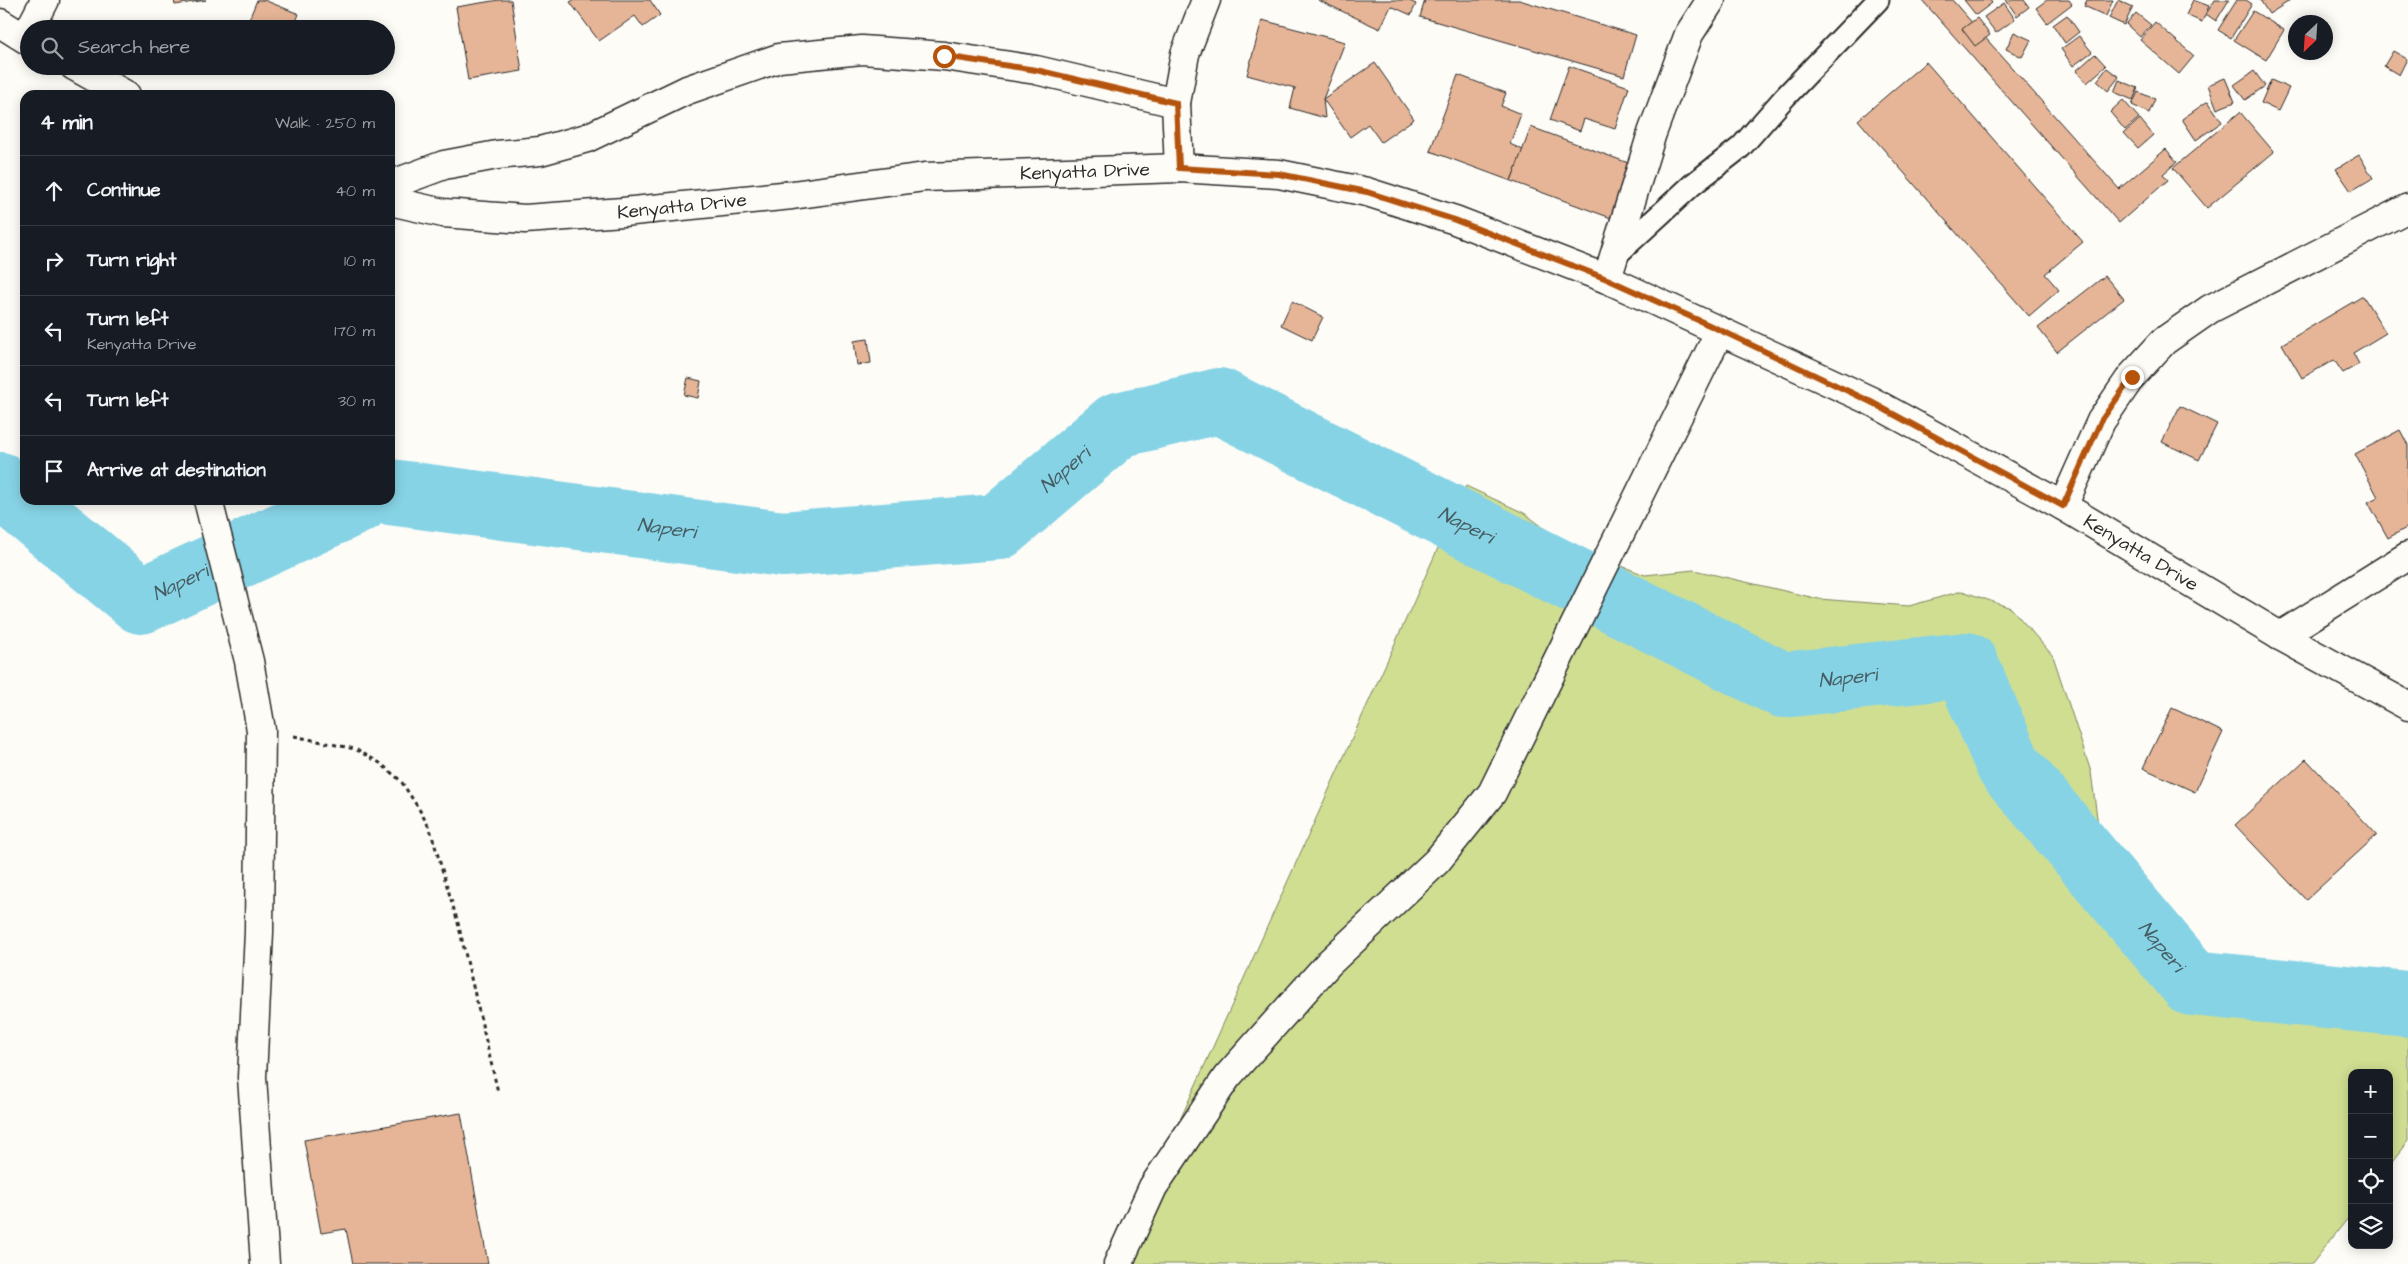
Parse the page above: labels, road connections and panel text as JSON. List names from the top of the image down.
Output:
{
  "streets": {
    "street": ["Kenyatta Drive"]
  },
  "water": ["Naperi"],
  "north": "bottom left",
  "page": {
    "search": "Search here",
    "heading": ["4 min", "Walk · 250 m"],
    "list": [
      ["Continue", "40 m"],
      ["Turn right", "10 m"],
      ["Turn left", "Kenyatta Drive", "170 m"],
      ["Turn left", "30 m"],
      "Arrive at destination"
    ],
    "map_buttons": ["+", "−"]
  }
}
